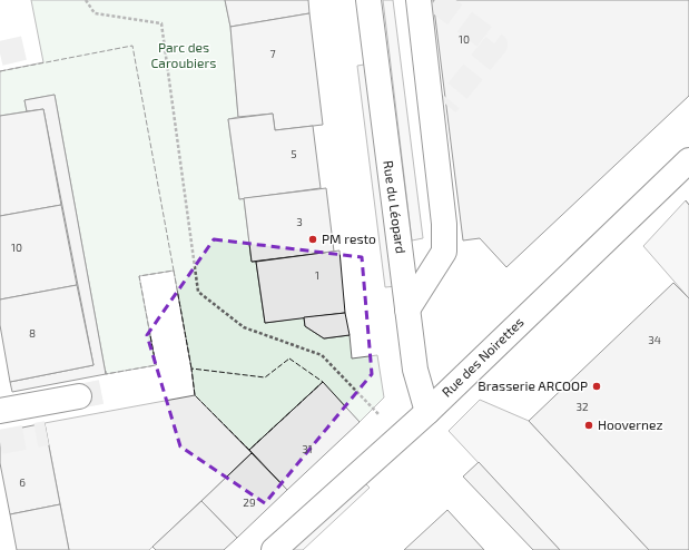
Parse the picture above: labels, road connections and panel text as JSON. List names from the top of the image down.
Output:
{
  "streets": {
    "street": ["Rue du Léopard", "Rue des Noirettes"]
  },
  "crossings": [
    ["Rue du Léopard", "Rue des Noirettes"]
  ],
  "parks": ["Parc des Caroubiers"],
  "places": ["PM resto", "Brasserie ARCOOP", "Hoovernez"],
  "house_numbers": [
    "10",
    "7",
    "5",
    "3",
    "10",
    "1",
    "8",
    "34",
    "32",
    "31",
    "6",
    "29"
  ]
}
